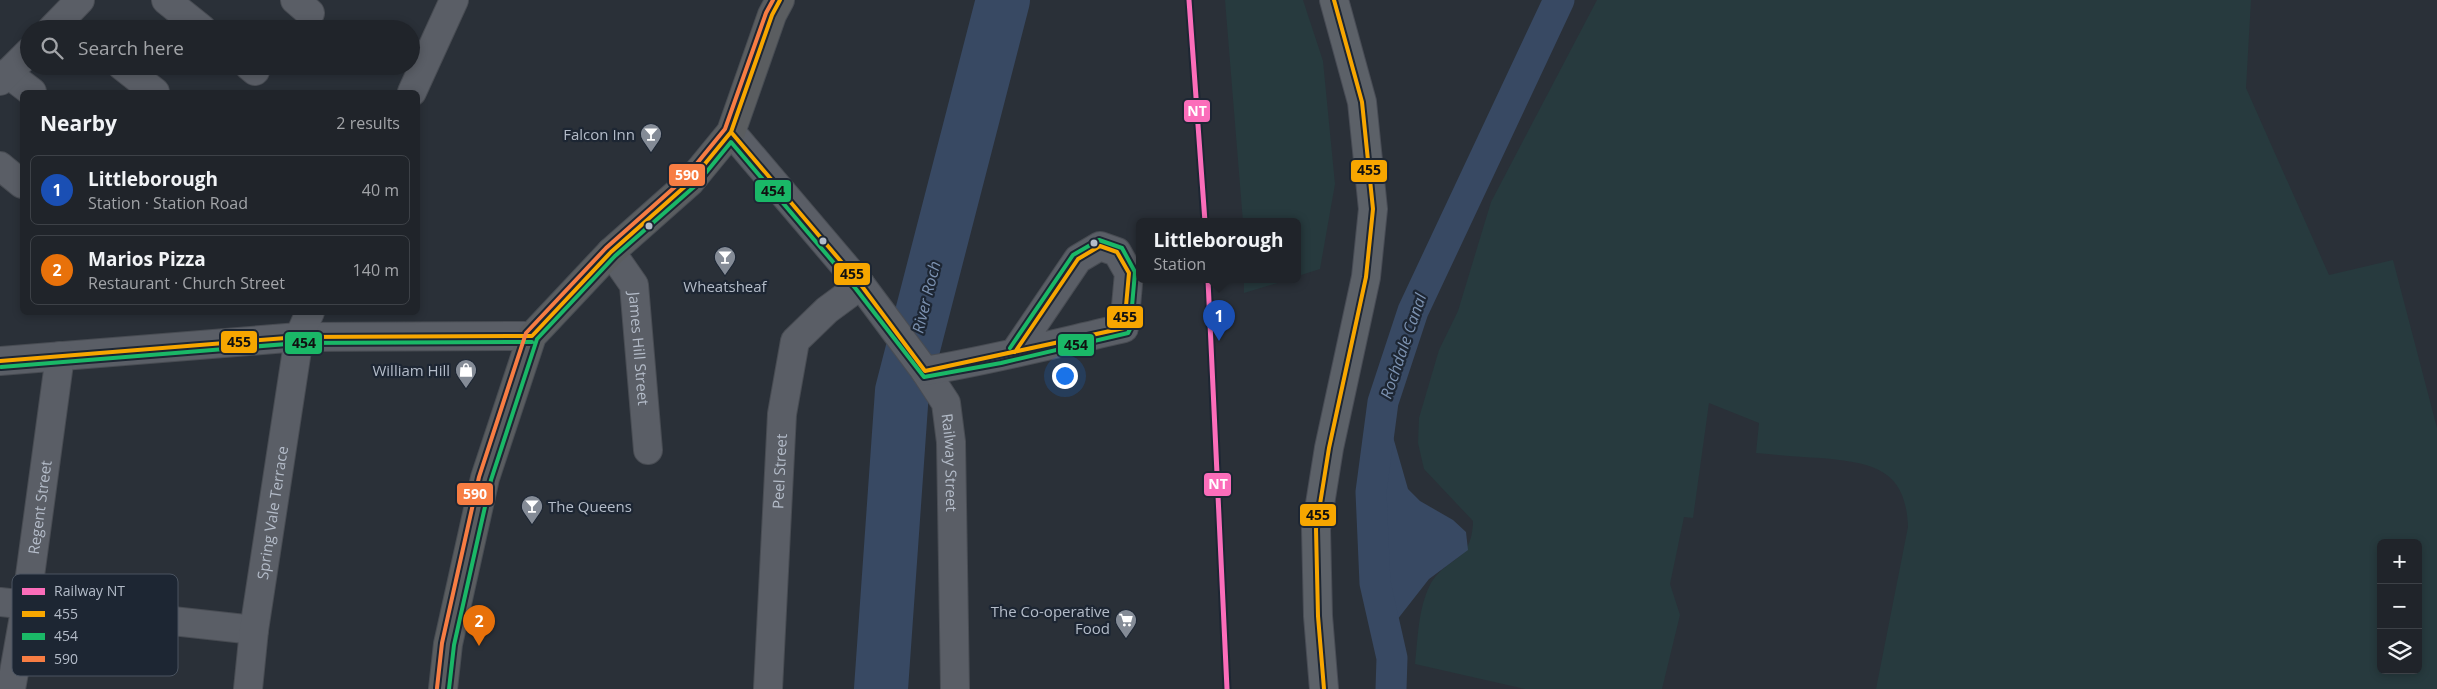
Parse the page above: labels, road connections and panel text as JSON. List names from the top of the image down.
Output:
{
  "streets": {
    "street": [
      "James Hill Street",
      "Railway Street",
      "Peel Street",
      "Regent Street",
      "Spring Vale Terrace"
    ]
  },
  "crossings": [
    ["Railway Street", "Peel Street"]
  ],
  "water": ["River Roch", "Rochdale Canal"],
  "places": {
    "bar": ["Falcon Inn", "Wheatsheaf", "The Queens"],
    "shop": ["William Hill"],
    "supermarket": ["The Co-operative Food"]
  },
  "lines": [
    "rail line NT",
    "transit line 455",
    "transit line 590",
    "transit line 454"
  ],
  "legend": [
    "Railway NT",
    "455",
    "454",
    "590"
  ],
  "page": {
    "search": "Search here",
    "heading": ["Nearby", "2 results"],
    "list": [
      {
        "mark": "1",
        "name": "Littleborough",
        "note": "Station · Station Road",
        "value": "40 m"
      },
      {
        "mark": "2",
        "name": "Marios Pizza",
        "note": "Restaurant · Church Street",
        "value": "140 m"
      }
    ],
    "popup": ["Littleborough", "Station"],
    "pins": ["1", "2"],
    "map_buttons": ["+", "−"]
  }
}
